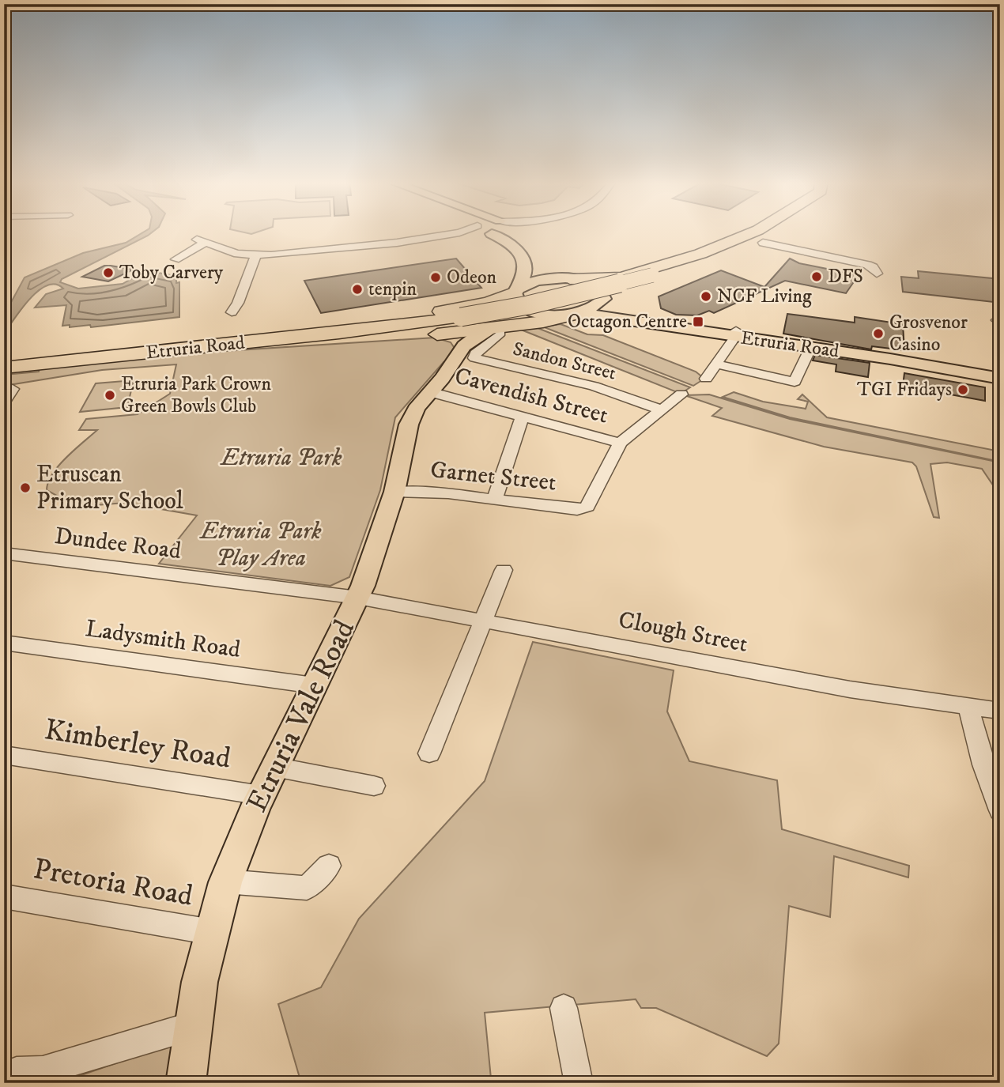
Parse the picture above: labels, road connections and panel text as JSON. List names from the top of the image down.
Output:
{
  "streets": {
    "highway": ["Etruria Road"],
    "main road": ["Etruria Vale Road"],
    "street": [
      "Sandon Street",
      "Cavendish Street",
      "Garnet Street",
      "Dundee Road",
      "Clough Street",
      "Ladysmith Road",
      "Kimberley Road",
      "Pretoria Road"
    ]
  },
  "crossings": [
    ["Sandon Street", "Etruria Vale Road"],
    ["Cavendish Street", "Garnet Street"],
    ["Cavendish Street", "Etruria Vale Road"],
    ["Garnet Street", "Etruria Vale Road"],
    ["Dundee Road", "Clough Street"],
    ["Dundee Road", "Etruria Vale Road"],
    ["Clough Street", "Etruria Vale Road"],
    ["Ladysmith Road", "Etruria Vale Road"],
    ["Etruria Vale Road", "Kimberley Road"],
    ["Etruria Vale Road", "Pretoria Road"]
  ],
  "parks": ["Etruria Park", "Etruria Park Play Area"],
  "places": {
    "other": [
      "Toby Carvery",
      "DFS",
      "Odeon",
      "tenpin",
      "NCF Living",
      "Grosvenor Casino",
      "TGI Fridays",
      "Etruria Park Crown Green Bowls Club",
      "Etruscan Primary School"
    ],
    "transit": ["Octagon Centre"]
  }
}
